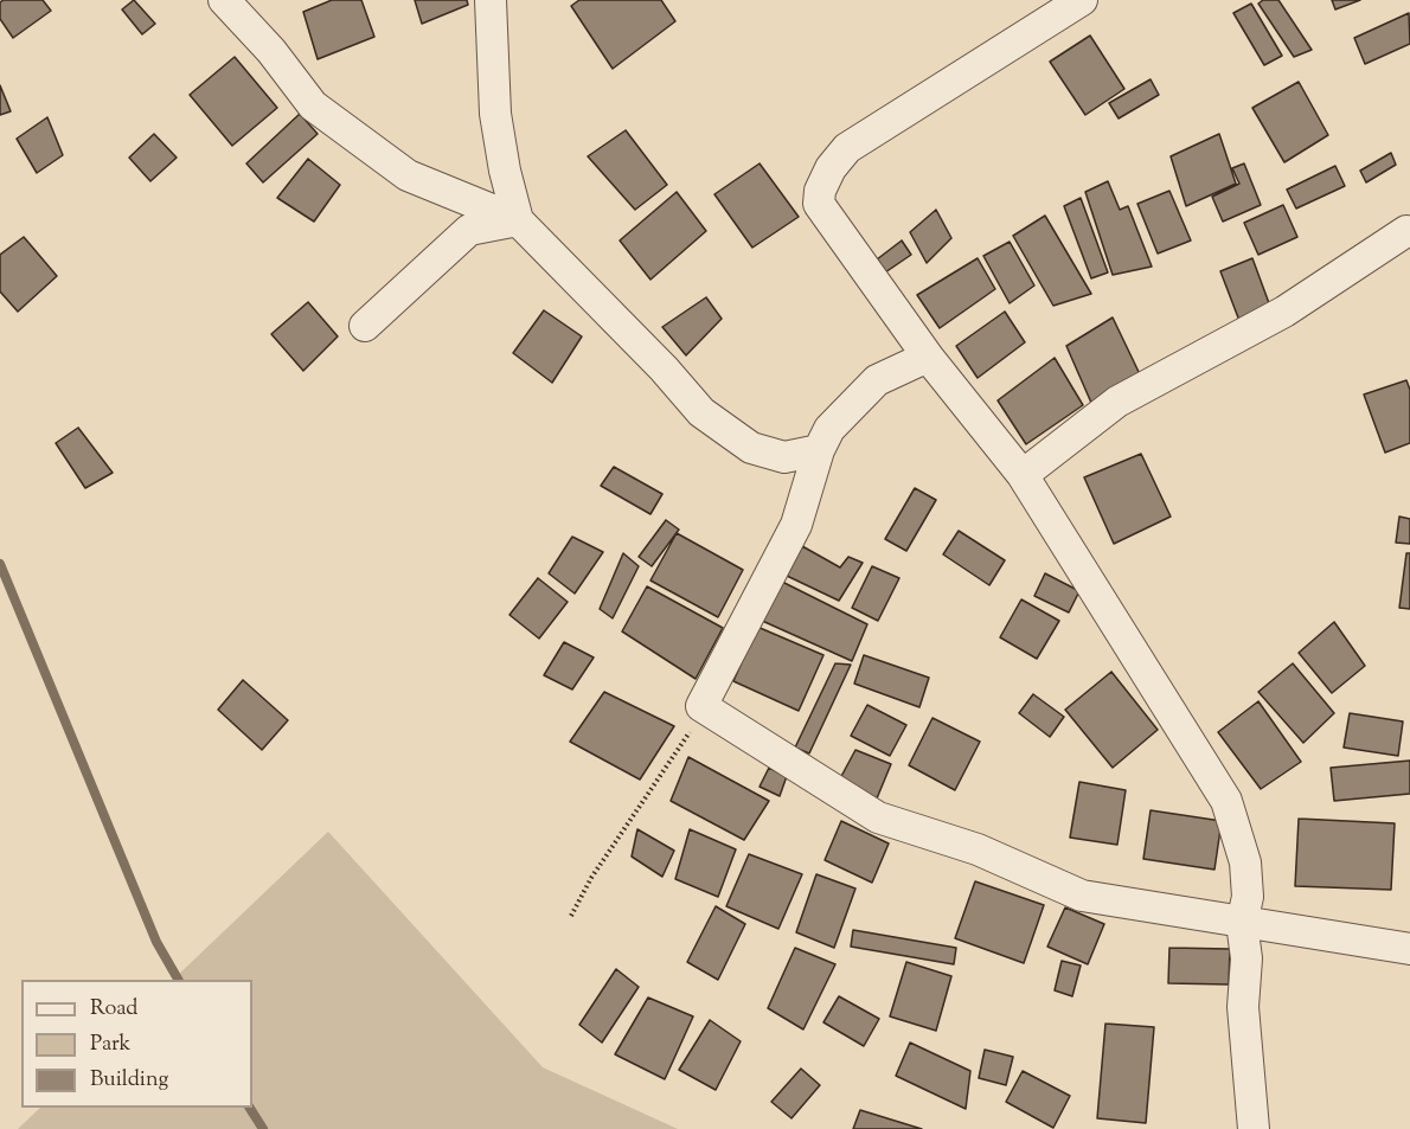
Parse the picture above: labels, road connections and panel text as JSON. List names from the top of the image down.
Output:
{
  "legend": ["Road", "Park", "Building"]
}
